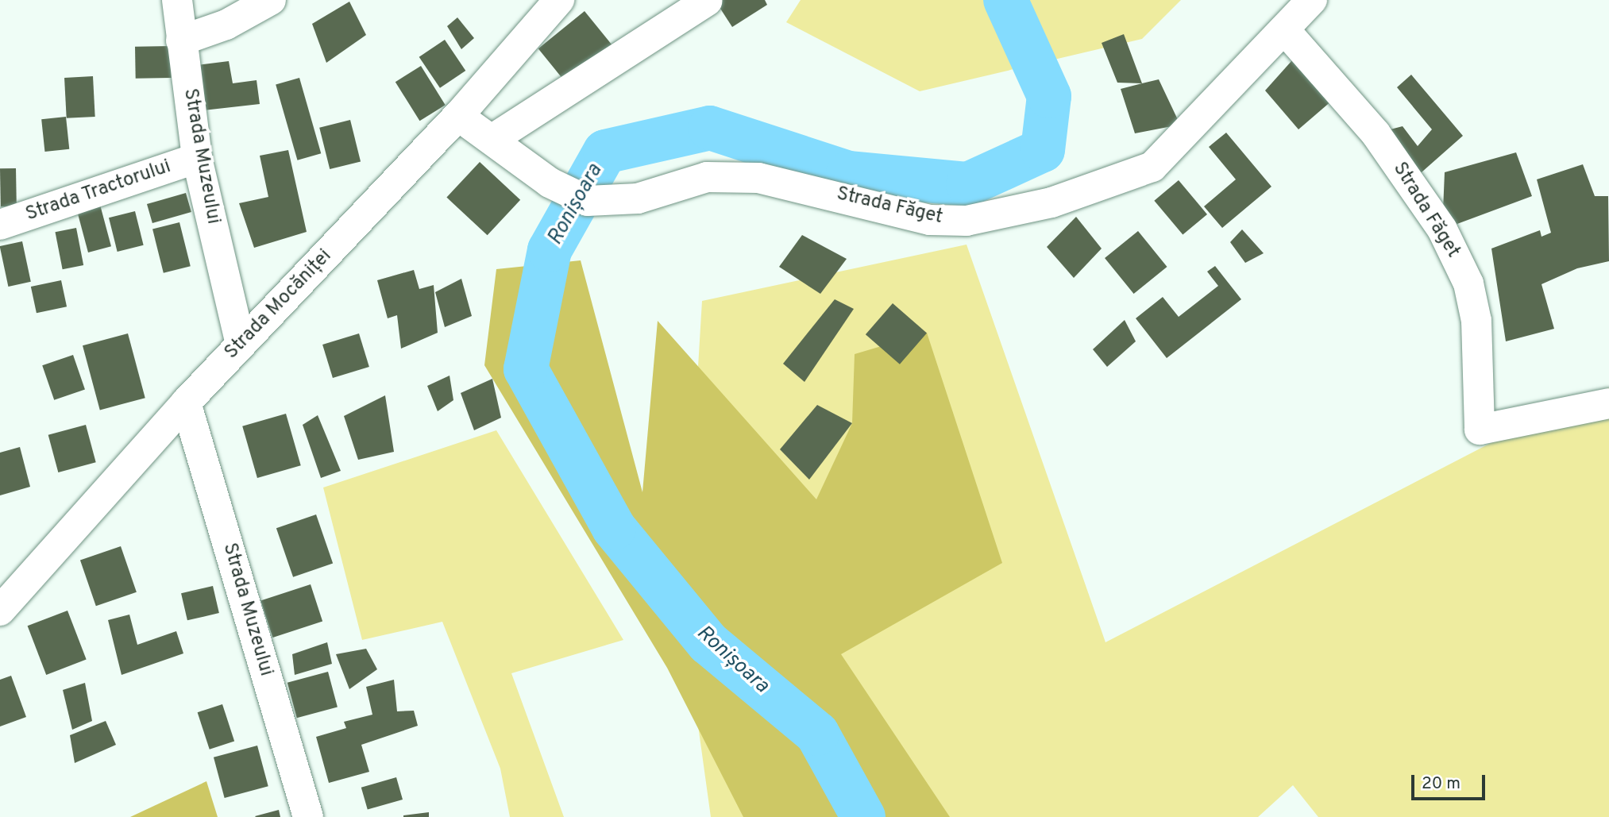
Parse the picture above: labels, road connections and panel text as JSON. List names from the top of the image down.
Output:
{
  "streets": {
    "street": [
      "Strada Muzeului",
      "Strada Tractorului",
      "Strada Făget",
      "Strada Mocăniței"
    ]
  },
  "crossings": [
    ["Strada Muzeului", "Strada Tractorului"],
    ["Strada Muzeului", "Strada Mocăniței"],
    ["Strada Făget", "Strada Mocăniței"]
  ],
  "water": ["Ronișoara"],
  "scale_bar": "20 m"
}
